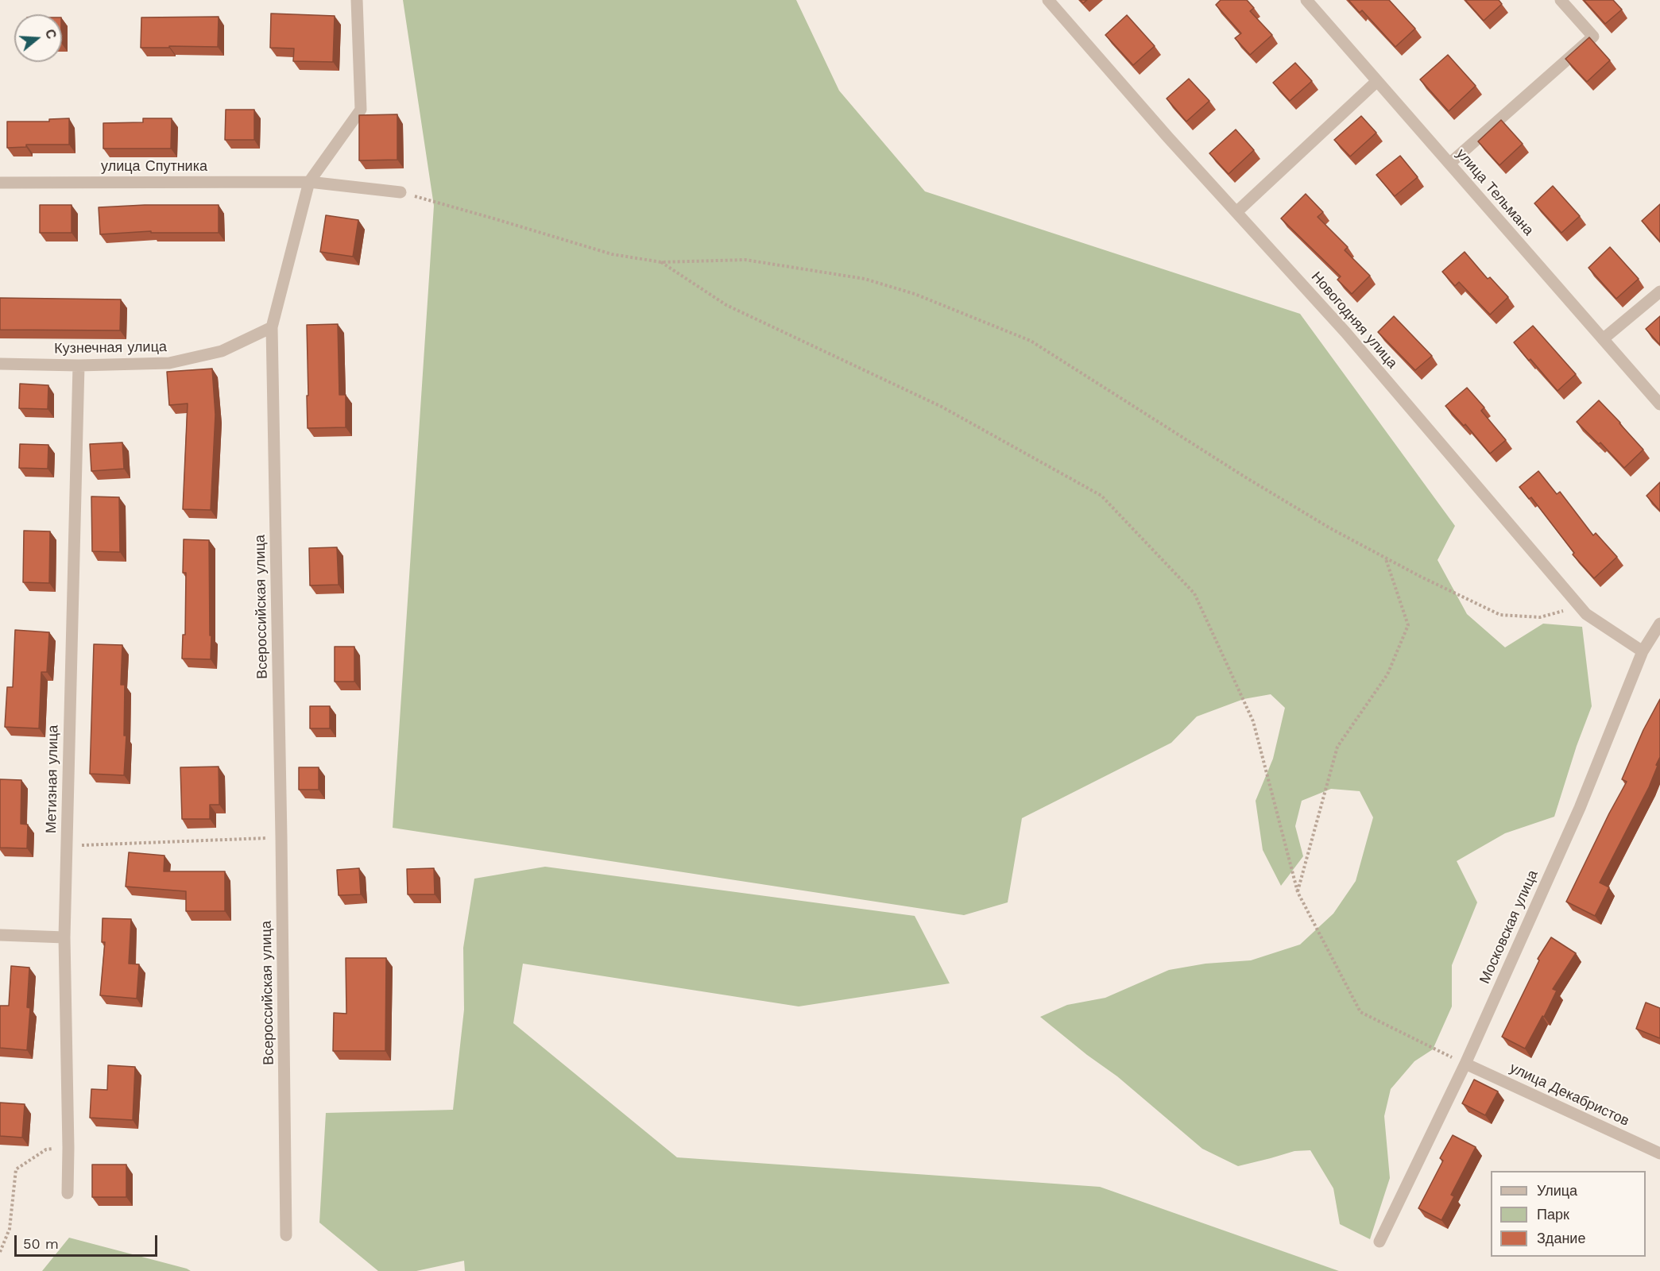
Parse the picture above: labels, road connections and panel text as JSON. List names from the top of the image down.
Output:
{
  "streets": {
    "street": [
      "улица Спутника",
      "улица Тельмана",
      "Новогодняя улица",
      "Кузнечная улица",
      "Всероссийская улица",
      "Метизная улица",
      "Московская улица",
      "улица Декабристов"
    ]
  },
  "crossings": [
    ["улица Спутника", "Всероссийская улица"],
    ["Новогодняя улица", "Московская улица"],
    ["Кузнечная улица", "Всероссийская улица"],
    ["Кузнечная улица", "Метизная улица"],
    ["Московская улица", "улица Декабристов"]
  ],
  "legend": ["Улица", "Парк", "Здание"],
  "scale_bar": "50 m",
  "north": "right"
}
